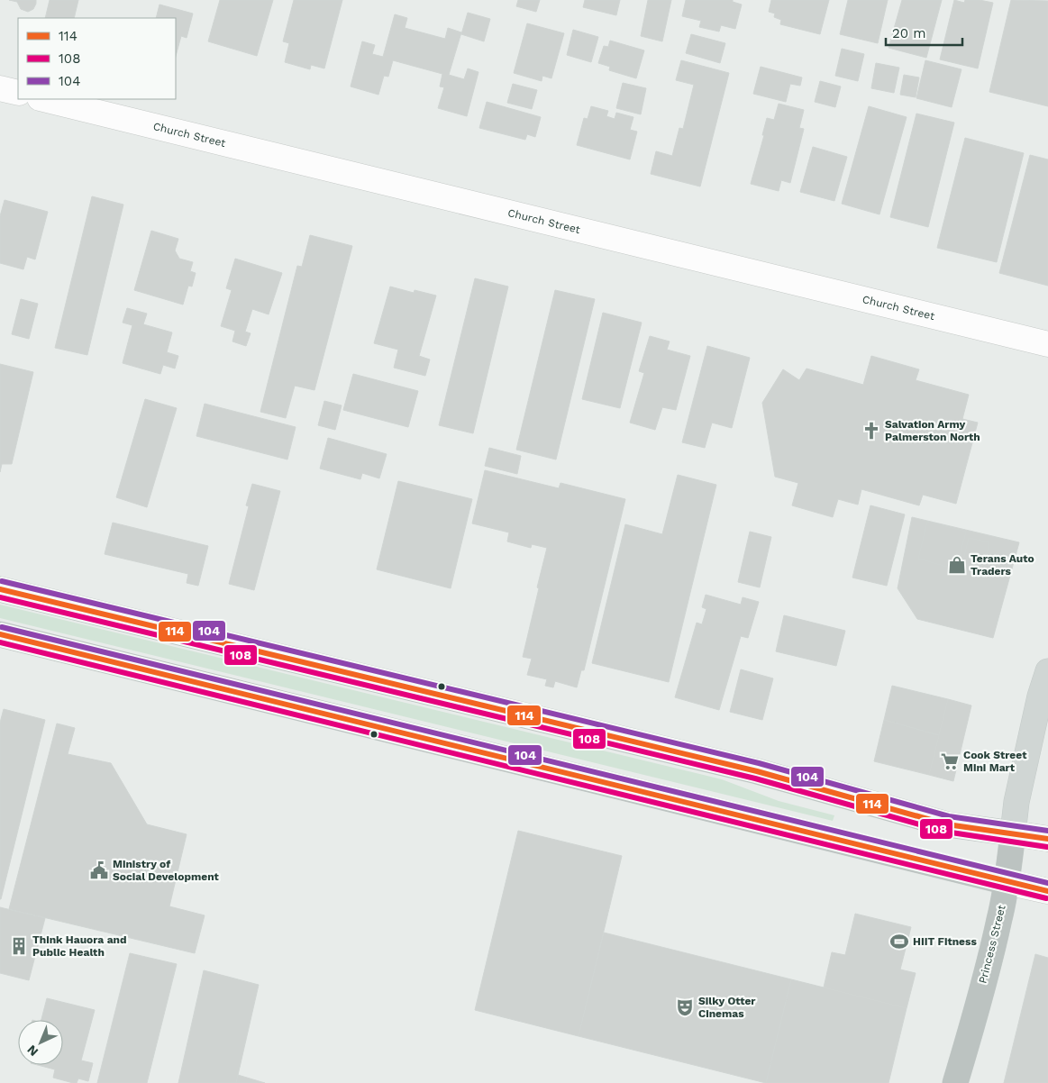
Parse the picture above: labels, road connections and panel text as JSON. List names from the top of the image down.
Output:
{
  "streets": {
    "highway": ["Princess Street"],
    "street": ["Church Street"]
  },
  "places": {
    "church": ["Salvation Army Palmerston North"],
    "shop": ["Terans Auto Traders"],
    "supermarket": ["Cook Street Mini Mart"],
    "public building": ["Ministry of Social Development"],
    "sports": ["HIIT Fitness"],
    "building": ["Think Hauora and Public Health"],
    "theatre": ["Silky Otter Cinemas"]
  },
  "lines": ["transit line 104", "transit line 114", "transit line 108"],
  "legend": ["114", "108", "104"],
  "scale_bar": "20 m",
  "north": "bottom left"
}
